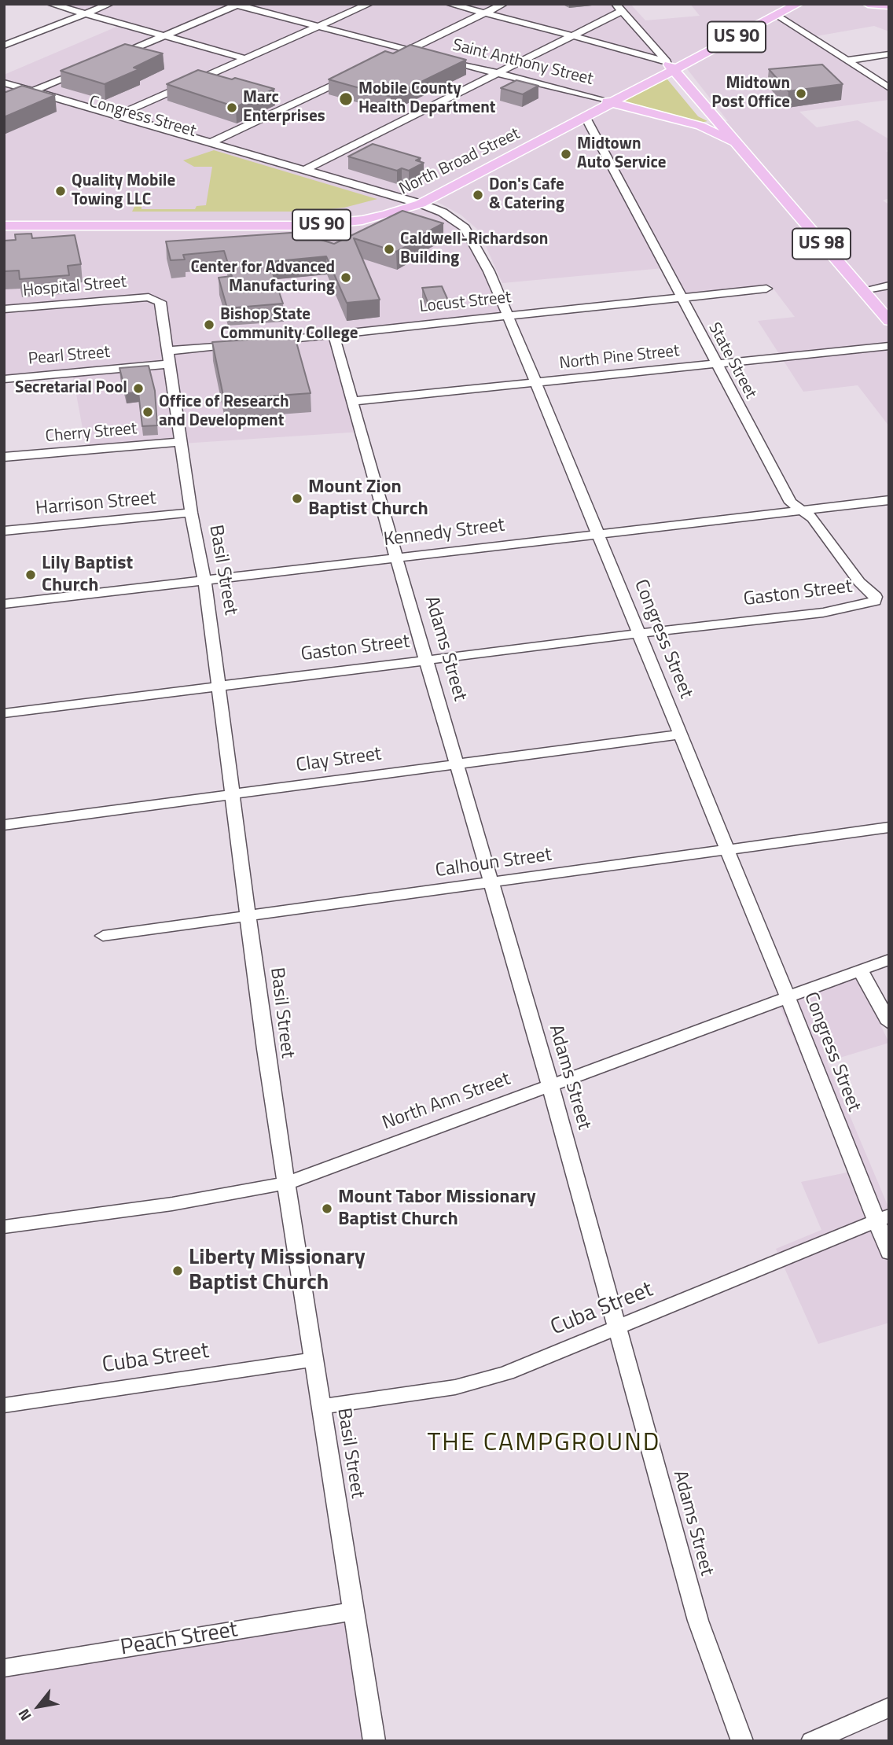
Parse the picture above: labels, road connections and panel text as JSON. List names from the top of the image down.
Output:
{
  "streets": {
    "main road": [
      "US 90",
      "Saint Anthony Street",
      "North Broad Street",
      "US 98"
    ],
    "street": [
      "Congress Street",
      "Hospital Street",
      "Locust Street",
      "Pearl Street",
      "North Pine Street",
      "State Street",
      "Cherry Street",
      "Harrison Street",
      "Kennedy Street",
      "Basil Street",
      "Gaston Street",
      "Adams Street",
      "Clay Street",
      "Calhoun Street",
      "North Ann Street",
      "Cuba Street",
      "Peach Street"
    ]
  },
  "crossings": [
    ["Saint Anthony Street", "North Broad Street"],
    ["Saint Anthony Street", "US 98"],
    ["Congress Street", "North Broad Street"],
    ["Congress Street", "Locust Street"],
    ["Congress Street", "North Pine Street"],
    ["Congress Street", "Kennedy Street"],
    ["Congress Street", "Gaston Street"],
    ["Congress Street", "Clay Street"],
    ["Congress Street", "Calhoun Street"],
    ["Congress Street", "North Ann Street"],
    ["Congress Street", "Cuba Street"],
    ["North Broad Street", "US 98"],
    ["North Broad Street", "State Street"],
    ["Hospital Street", "Basil Street"],
    ["Locust Street", "State Street"],
    ["Pearl Street", "Basil Street"],
    ["North Pine Street", "State Street"],
    ["North Pine Street", "Adams Street"],
    ["State Street", "Kennedy Street"],
    ["State Street", "Gaston Street"],
    ["Cherry Street", "Basil Street"],
    ["Harrison Street", "Basil Street"],
    ["Kennedy Street", "Basil Street"],
    ["Kennedy Street", "Adams Street"],
    ["Basil Street", "Gaston Street"],
    ["Basil Street", "Clay Street"],
    ["Basil Street", "Calhoun Street"],
    ["Basil Street", "North Ann Street"],
    ["Basil Street", "Cuba Street"],
    ["Basil Street", "Peach Street"],
    ["Gaston Street", "Adams Street"],
    ["Adams Street", "Clay Street"],
    ["Adams Street", "Calhoun Street"],
    ["Adams Street", "North Ann Street"],
    ["Adams Street", "Cuba Street"]
  ],
  "districts": ["THE CAMPGROUND"],
  "places": [
    "Midtown Post Office",
    "Mobile County Health Department",
    "Marc Enterprises",
    "Midtown Auto Service",
    "Quality Mobile Towing LLC",
    "Don's Cafe & Catering",
    "Caldwell-Richardson Building",
    "Center for Advanced Manufacturing",
    "Bishop State Community College",
    "Secretarial Pool",
    "Office of Research and Development",
    "Mount Zion Baptist Church",
    "Lily Baptist Church",
    "Mount Tabor Missionary Baptist Church",
    "Liberty Missionary Baptist Church"
  ],
  "north": "bottom left"
}
